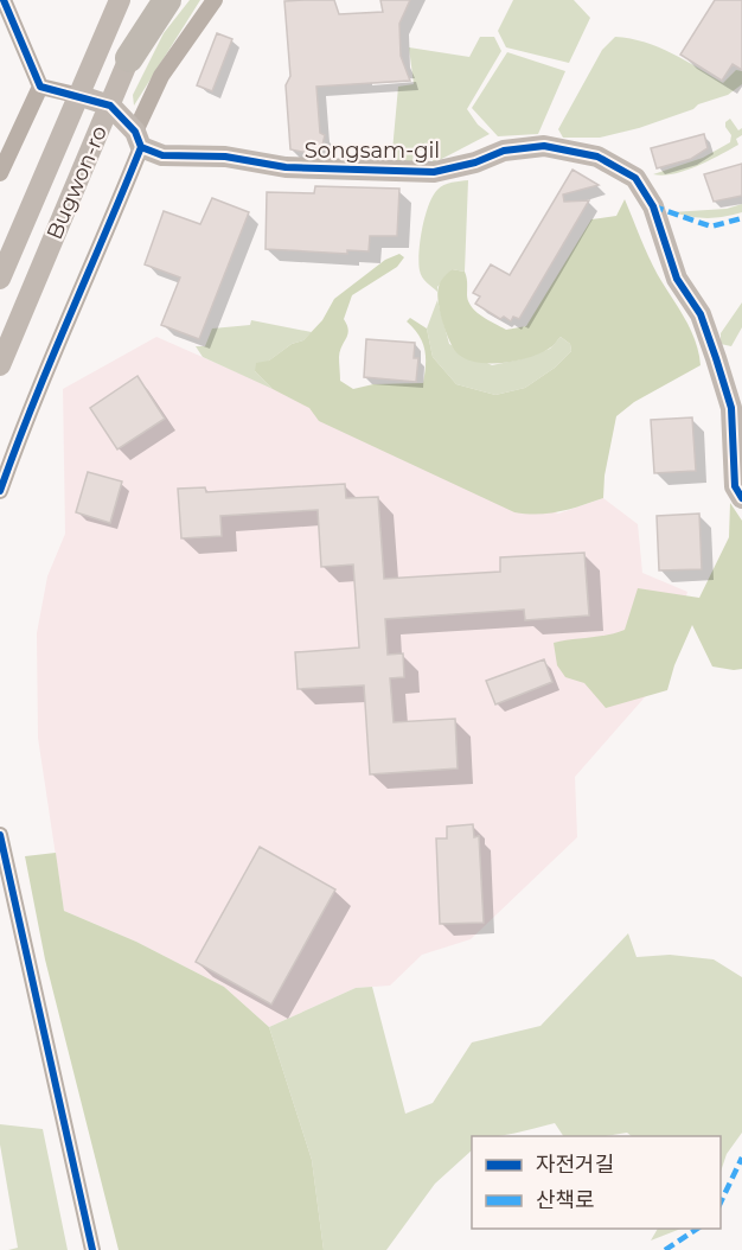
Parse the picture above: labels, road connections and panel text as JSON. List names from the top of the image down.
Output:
{
  "streets": {
    "street": ["Songsam-gil", "Bugwon-ro"]
  },
  "legend": ["자전거길", "산책로"]
}
